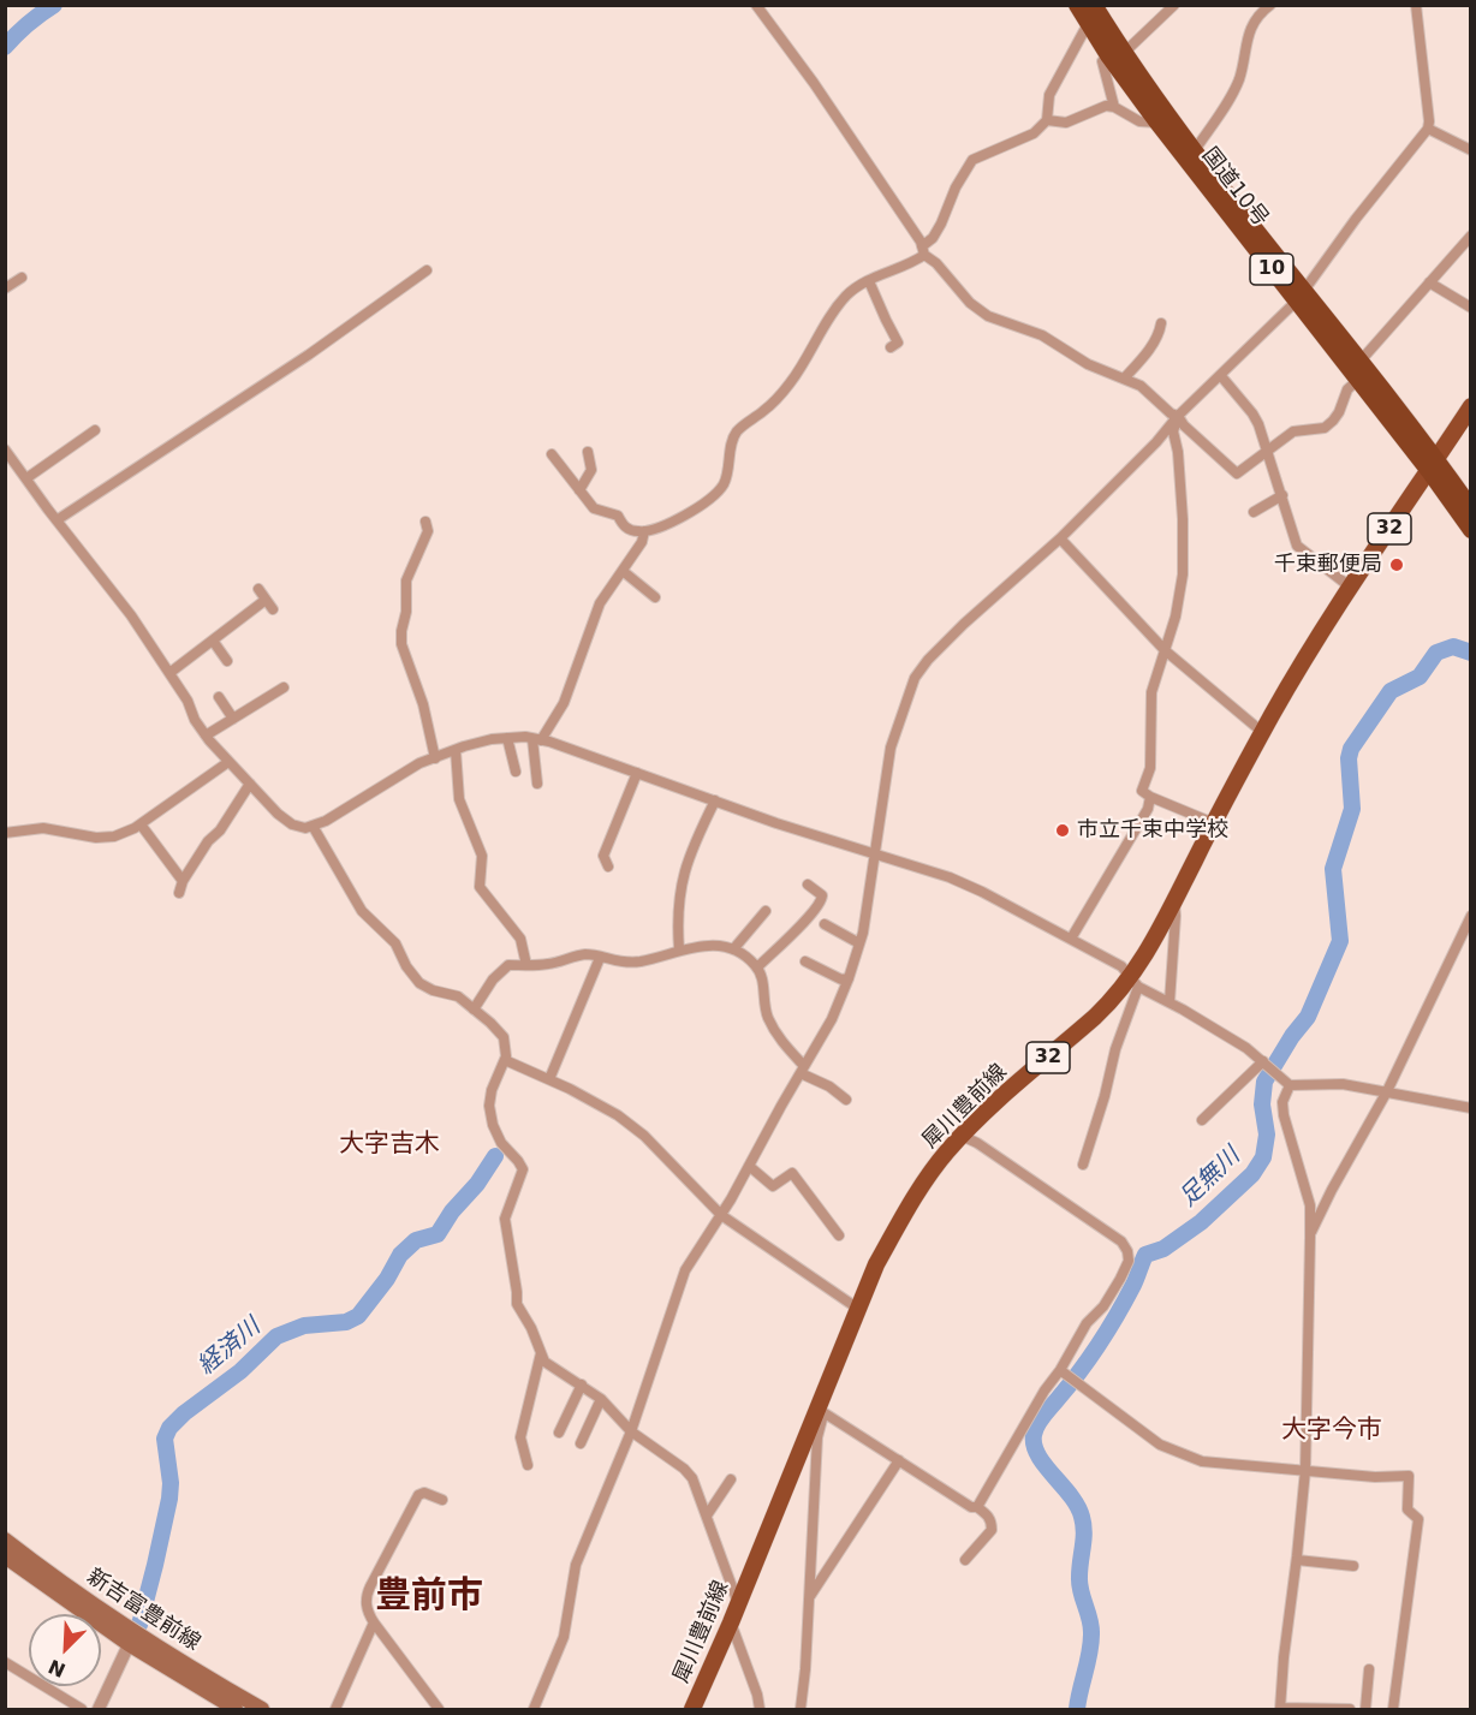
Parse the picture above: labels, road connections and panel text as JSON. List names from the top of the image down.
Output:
{
  "streets": {
    "highway": ["国道10号", "10"],
    "main road": ["32", "犀川豊前線", "新吉富豊前線"]
  },
  "crossings": [
    ["国道10号", "犀川豊前線"]
  ],
  "districts": ["大字吉木", "大字今市", "豊前市"],
  "water": ["足無川", "経済川"],
  "places": ["千束郵便局", "市立千束中学校"],
  "north": "bottom left"
}
